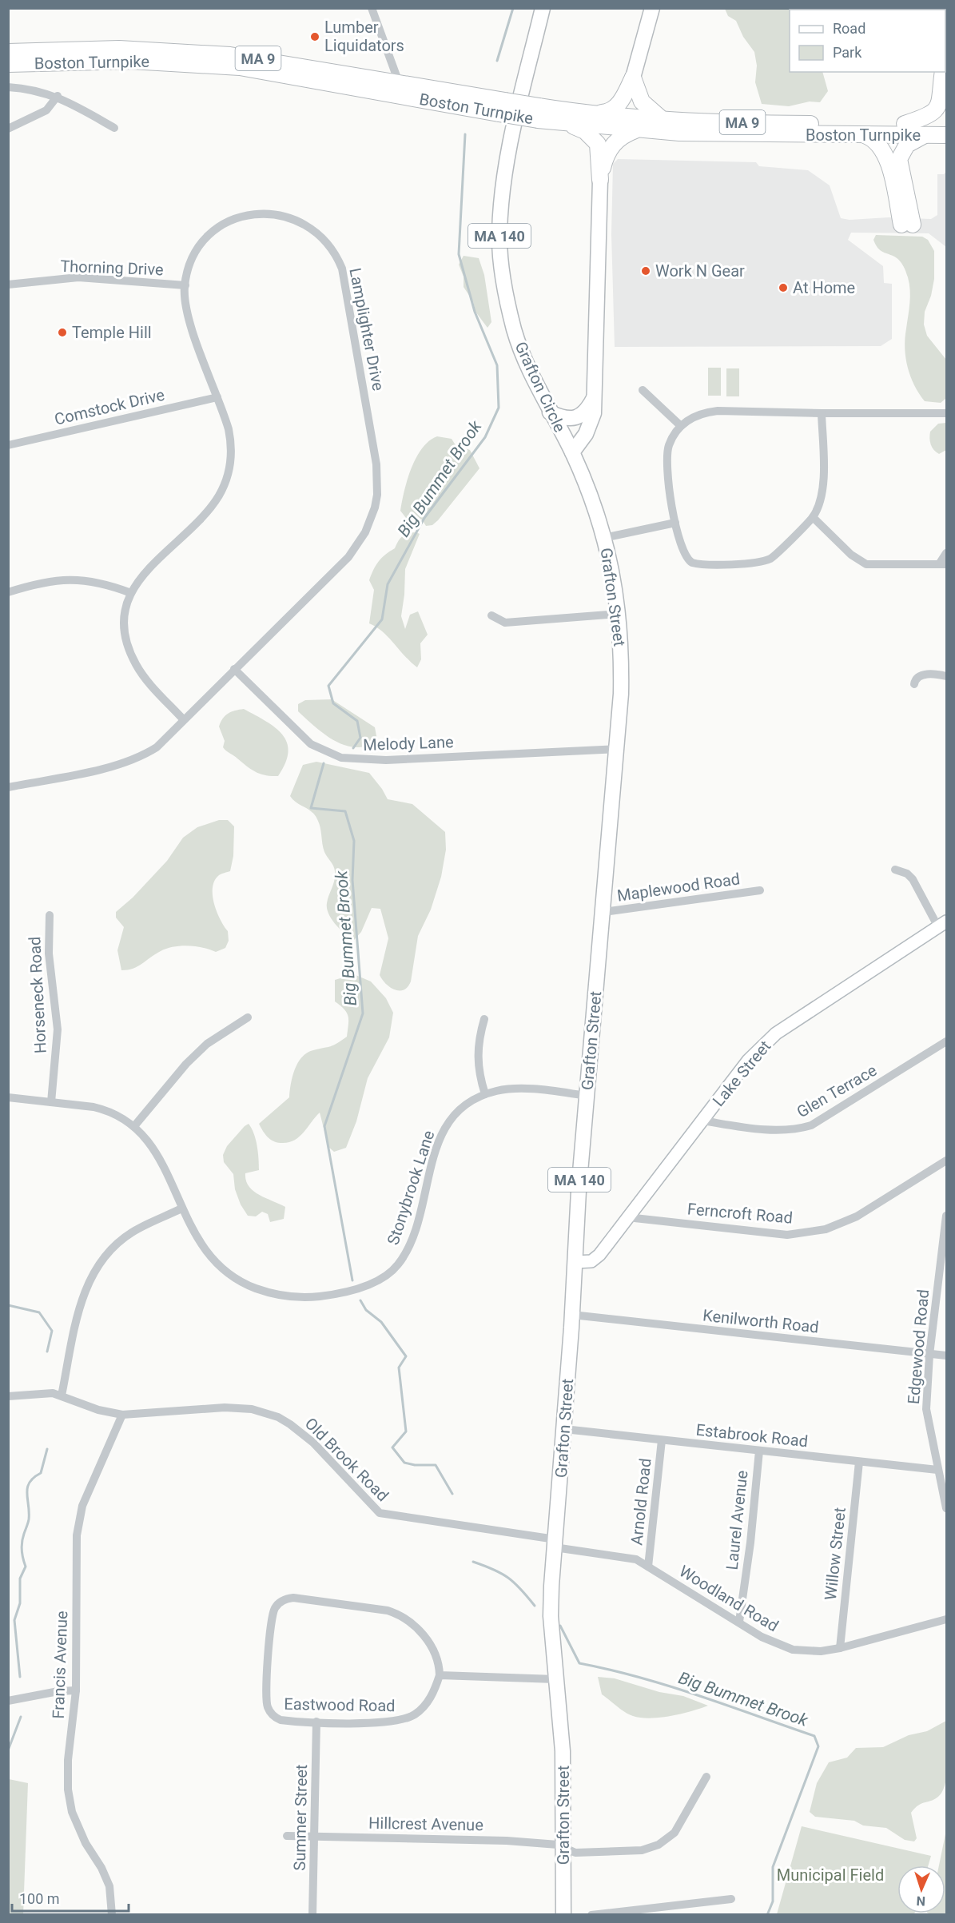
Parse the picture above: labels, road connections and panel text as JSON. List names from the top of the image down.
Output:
{
  "streets": {
    "highway": ["MA 9", "Boston Turnpike"],
    "main road": ["MA 140", "Grafton Circle", "Grafton Street"],
    "street": [
      "Thorning Drive",
      "Lamplighter Drive",
      "Comstock Drive",
      "Melody Lane",
      "Maplewood Road",
      "Horseneck Road",
      "Lake Street",
      "Glen Terrace",
      "Stonybrook Lane",
      "Ferncroft Road",
      "Kenilworth Road",
      "Edgewood Road",
      "Estabrook Road",
      "Old Brook Road",
      "Arnold Road",
      "Laurel Avenue",
      "Willow Street",
      "Woodland Road",
      "Francis Avenue",
      "Eastwood Road",
      "Summer Street",
      "Hillcrest Avenue"
    ]
  },
  "crossings": [
    ["Thorning Drive", "Lamplighter Drive"],
    ["Lamplighter Drive", "Comstock Drive"],
    ["Lamplighter Drive", "Melody Lane"],
    ["Grafton Circle", "Grafton Street"],
    ["Grafton Street", "Melody Lane"],
    ["Grafton Street", "Maplewood Road"],
    ["Grafton Street", "Lake Street"],
    ["Grafton Street", "Stonybrook Lane"],
    ["Grafton Street", "Kenilworth Road"],
    ["Grafton Street", "Estabrook Road"],
    ["Grafton Street", "Old Brook Road"],
    ["Grafton Street", "Woodland Road"],
    ["Grafton Street", "Hillcrest Avenue"],
    ["Horseneck Road", "Stonybrook Lane"],
    ["Lake Street", "Glen Terrace"],
    ["Lake Street", "Ferncroft Road"],
    ["Kenilworth Road", "Edgewood Road"],
    ["Edgewood Road", "Estabrook Road"],
    ["Estabrook Road", "Arnold Road"],
    ["Estabrook Road", "Laurel Avenue"],
    ["Estabrook Road", "Willow Street"],
    ["Old Brook Road", "Woodland Road"],
    ["Old Brook Road", "Francis Avenue"],
    ["Arnold Road", "Woodland Road"],
    ["Laurel Avenue", "Woodland Road"],
    ["Willow Street", "Woodland Road"],
    ["Eastwood Road", "Summer Street"],
    ["Summer Street", "Hillcrest Avenue"]
  ],
  "water": ["Big Bummet Brook"],
  "parks": ["Municipal Field"],
  "places": [
    "Lumber Liquidators",
    "Work N Gear",
    "At Home",
    "Temple Hill"
  ],
  "legend": ["Road", "Park"],
  "scale_bar": "100 m",
  "north": "bottom"
}
